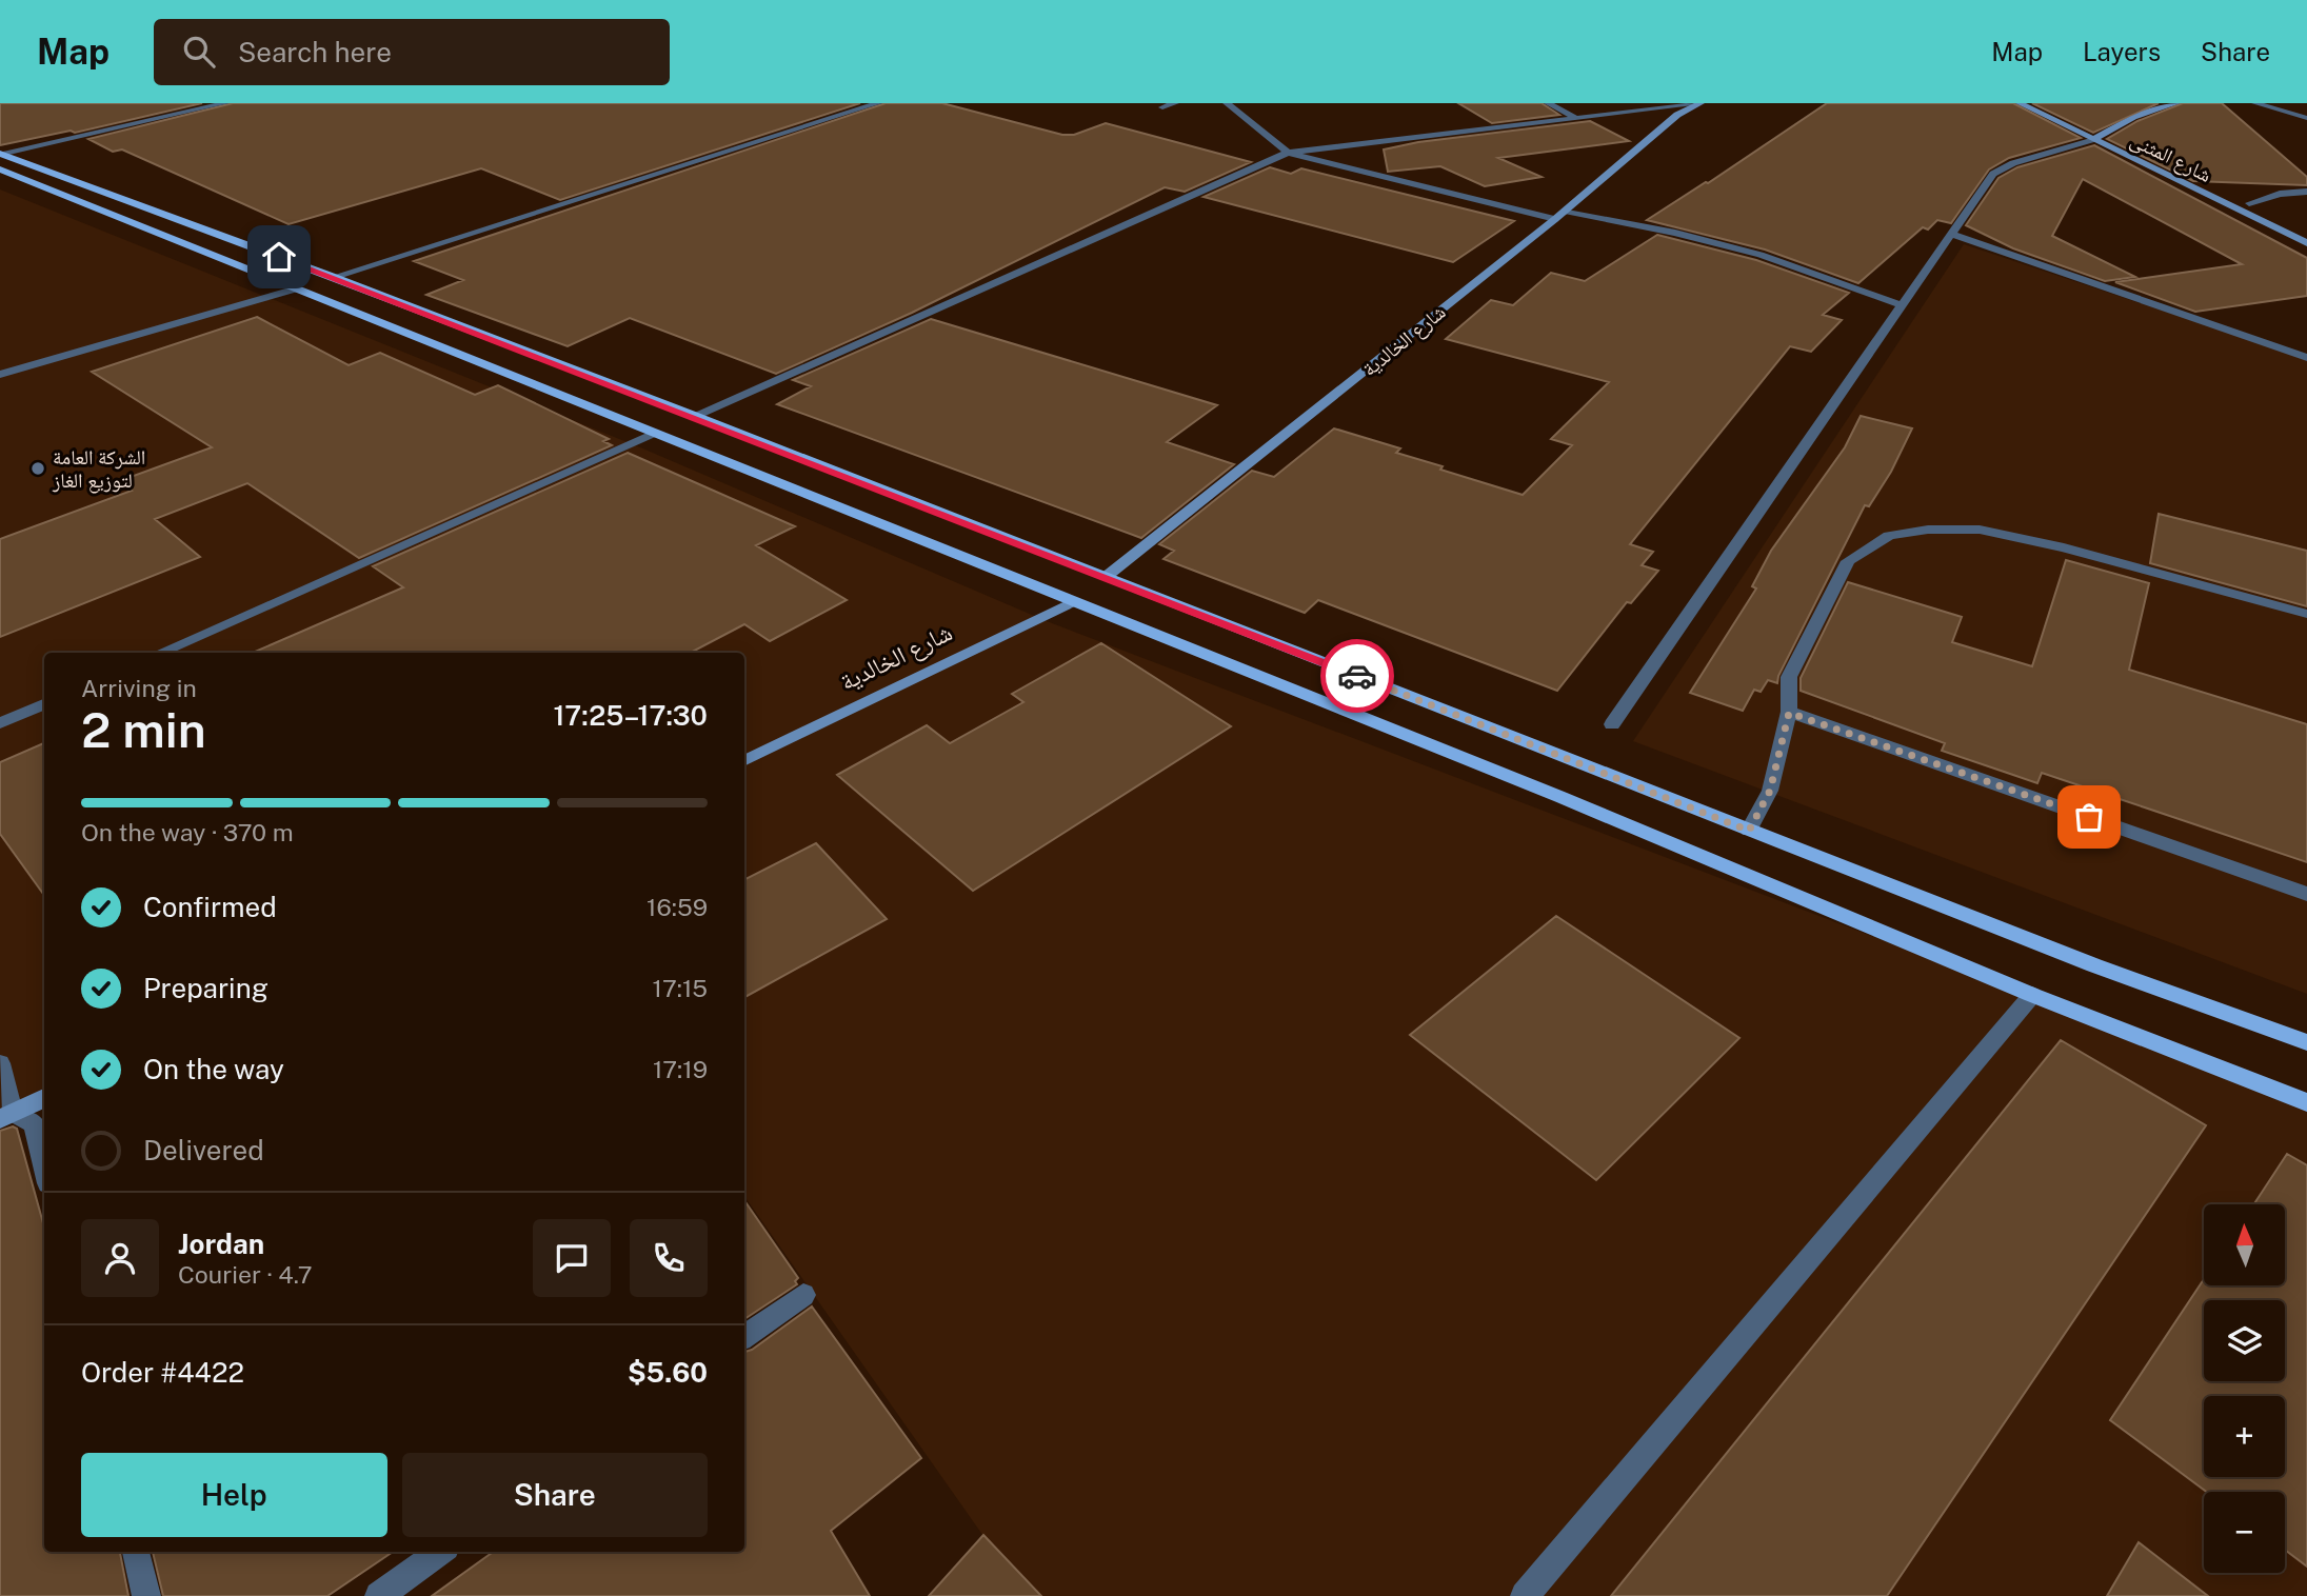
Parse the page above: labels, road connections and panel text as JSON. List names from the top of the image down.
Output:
{
  "streets": {
    "street": ["شارع المثنى", "شارع الخالدية"]
  },
  "places": ["الشركة العامة لتوزيع الغاز"],
  "north": "top",
  "page": {
    "header": "Map",
    "search": "Search here",
    "nav": ["Map", "Layers", "Share"],
    "heading": ["2 min", "Arriving in", "17:25–17:30"],
    "panel": [
      "Jordan",
      "Courier · 4.7",
      "Order #4422",
      "$5.60"
    ],
    "bar": "On the way · 370 m",
    "list": [
      ["Confirmed", "16:59"],
      ["Preparing", "17:15"],
      ["On the way", "17:19"],
      "Delivered"
    ],
    "map_buttons": ["+", "−"],
    "buttons": ["Help", "Share"]
  }
}
